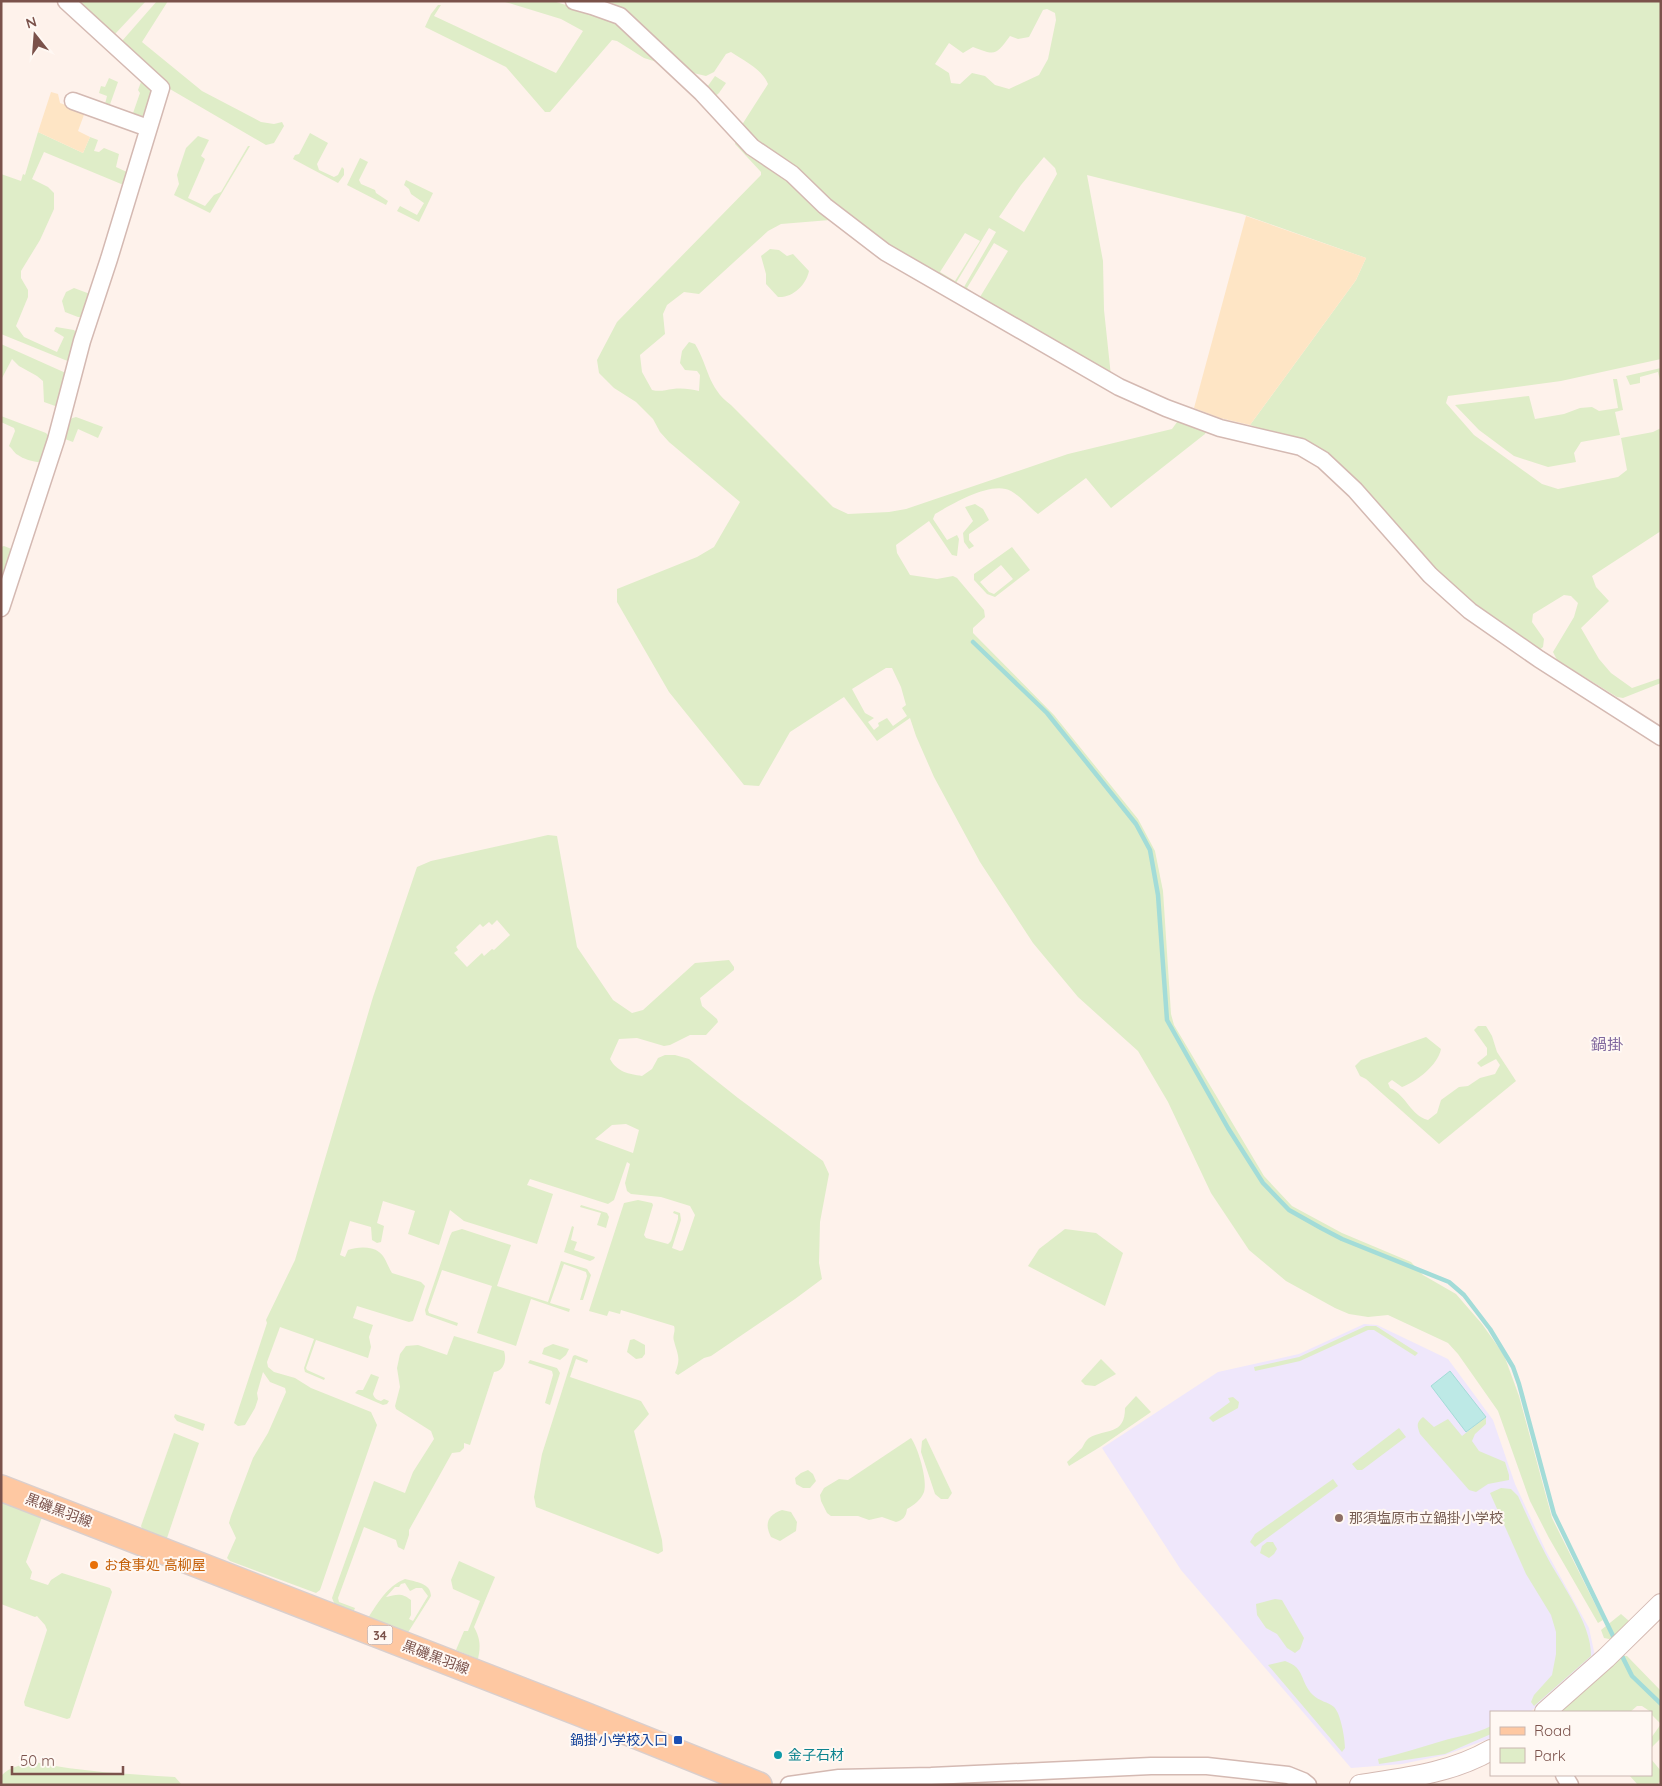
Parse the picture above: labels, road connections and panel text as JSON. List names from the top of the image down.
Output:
{
  "streets": {
    "main road": ["黒磯黒羽線", "34"]
  },
  "districts": ["鍋掛"],
  "places": {
    "other": ["那須塩原市立鍋掛小学校", "お食事処 高柳屋", "金子石材"],
    "transit": ["鍋掛小学校入口"]
  },
  "legend": ["Road", "Park"],
  "scale_bar": "50 m",
  "north": "top"
}
